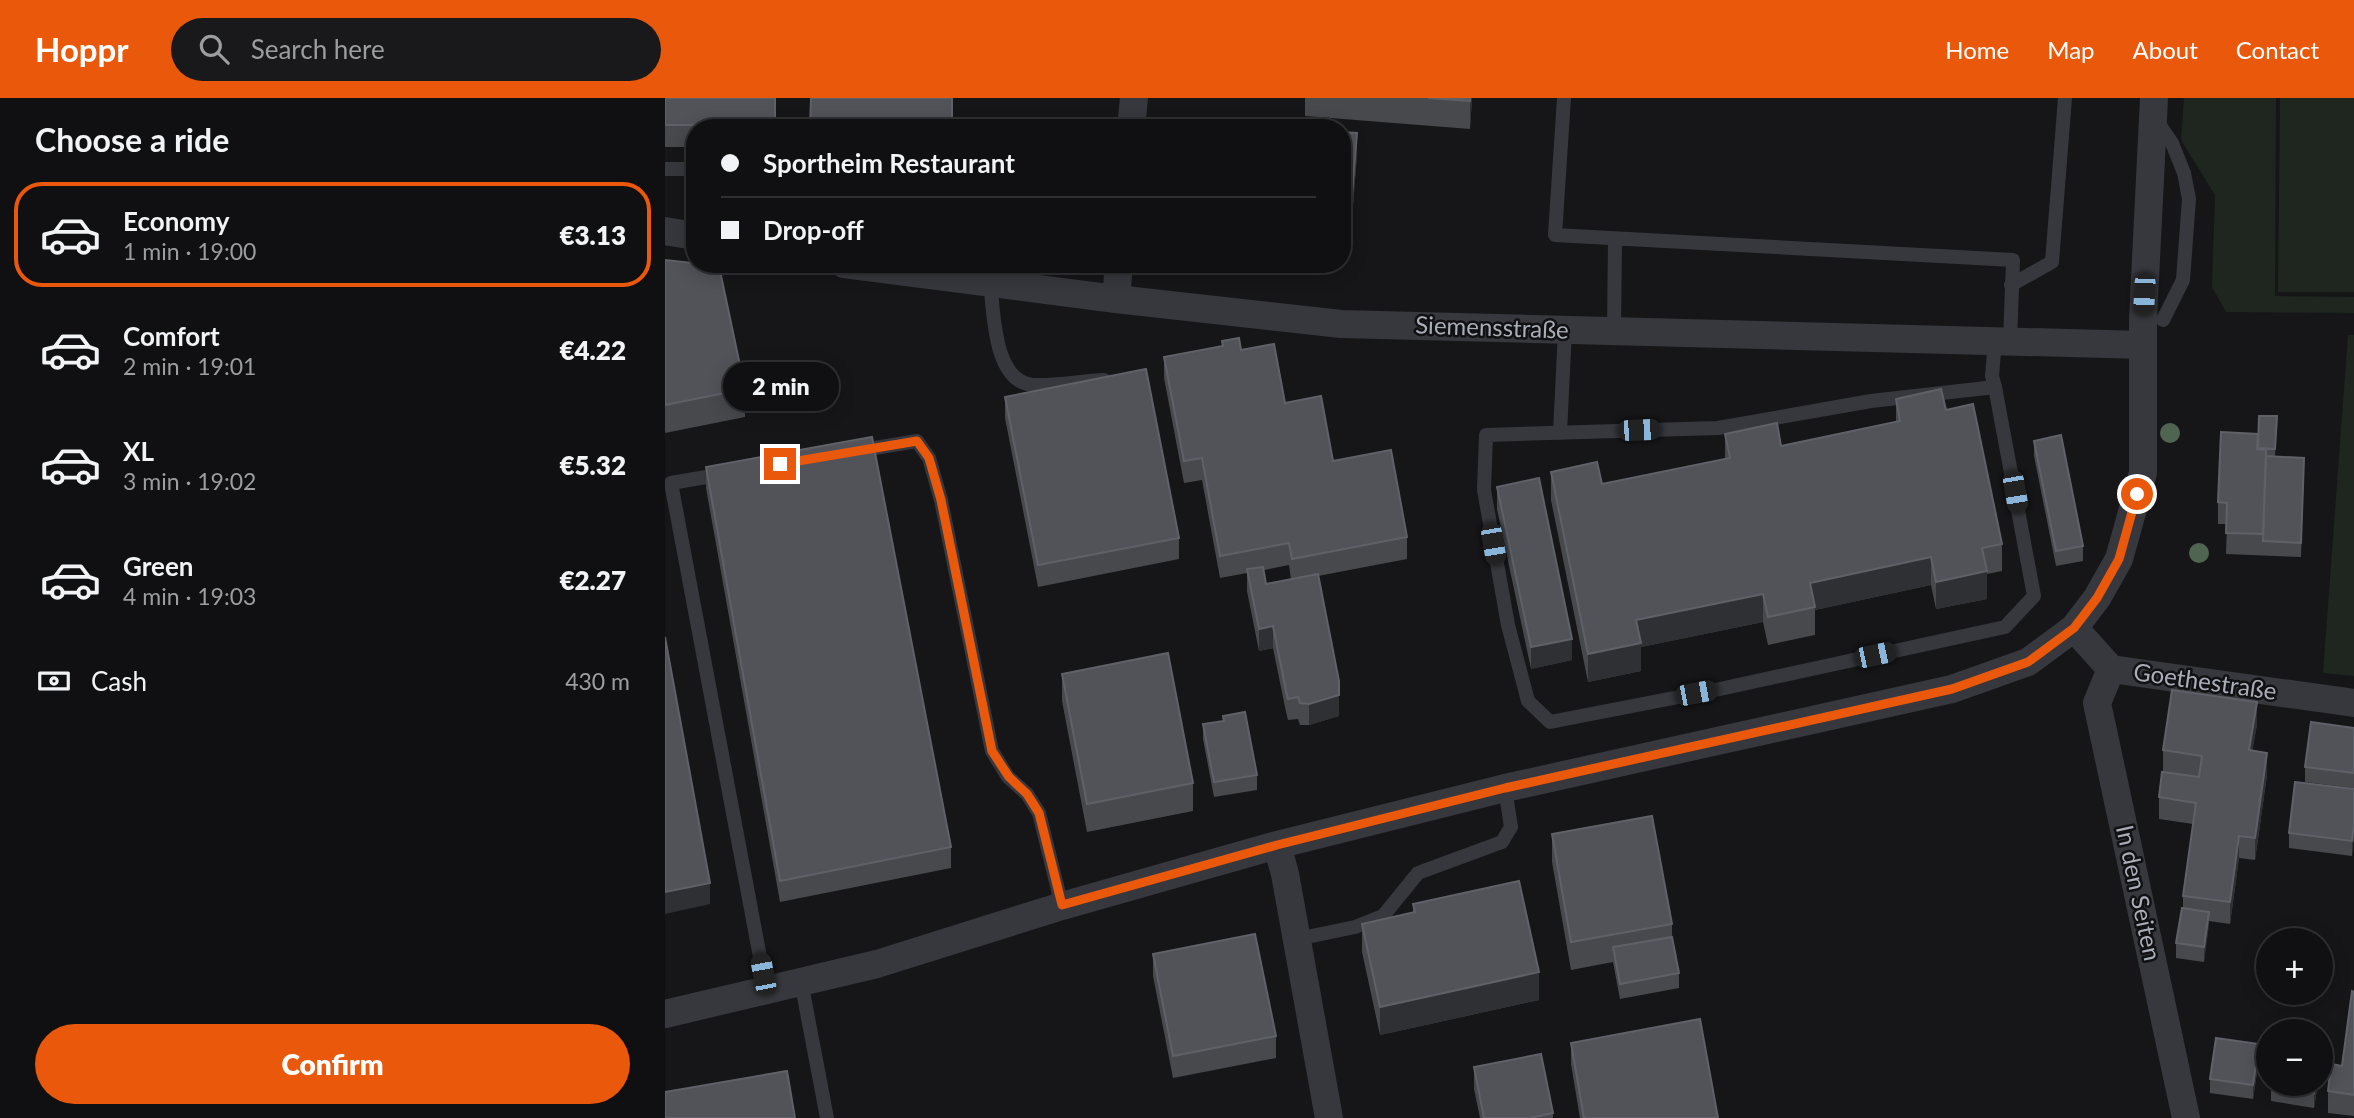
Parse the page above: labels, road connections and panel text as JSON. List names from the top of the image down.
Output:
{
  "streets": {
    "street": ["Siemensstraße", "Goethestraße", "In den Seiten"]
  },
  "crossings": [
    ["Goethestraße", "In den Seiten"]
  ],
  "page": {
    "header": "Hoppr",
    "search": "Search here",
    "nav": [
      "Home",
      "Map",
      "About",
      "Contact"
    ],
    "heading": "Choose a ride",
    "banner": ["Sportheim Restaurant", "Drop-off"],
    "list": [
      {
        "name": "Economy",
        "note": "1 min · 19:00",
        "value": "€3.13"
      },
      {
        "name": "Comfort",
        "note": "2 min · 19:01",
        "value": "€4.22"
      },
      {
        "name": "XL",
        "note": "3 min · 19:02",
        "value": "€5.32"
      },
      {
        "name": "Green",
        "note": "4 min · 19:03",
        "value": "€2.27"
      }
    ],
    "bubble": "2 min",
    "pay": ["Cash", "430 m"],
    "map_buttons": ["+", "−"],
    "buttons": "Confirm"
  }
}
